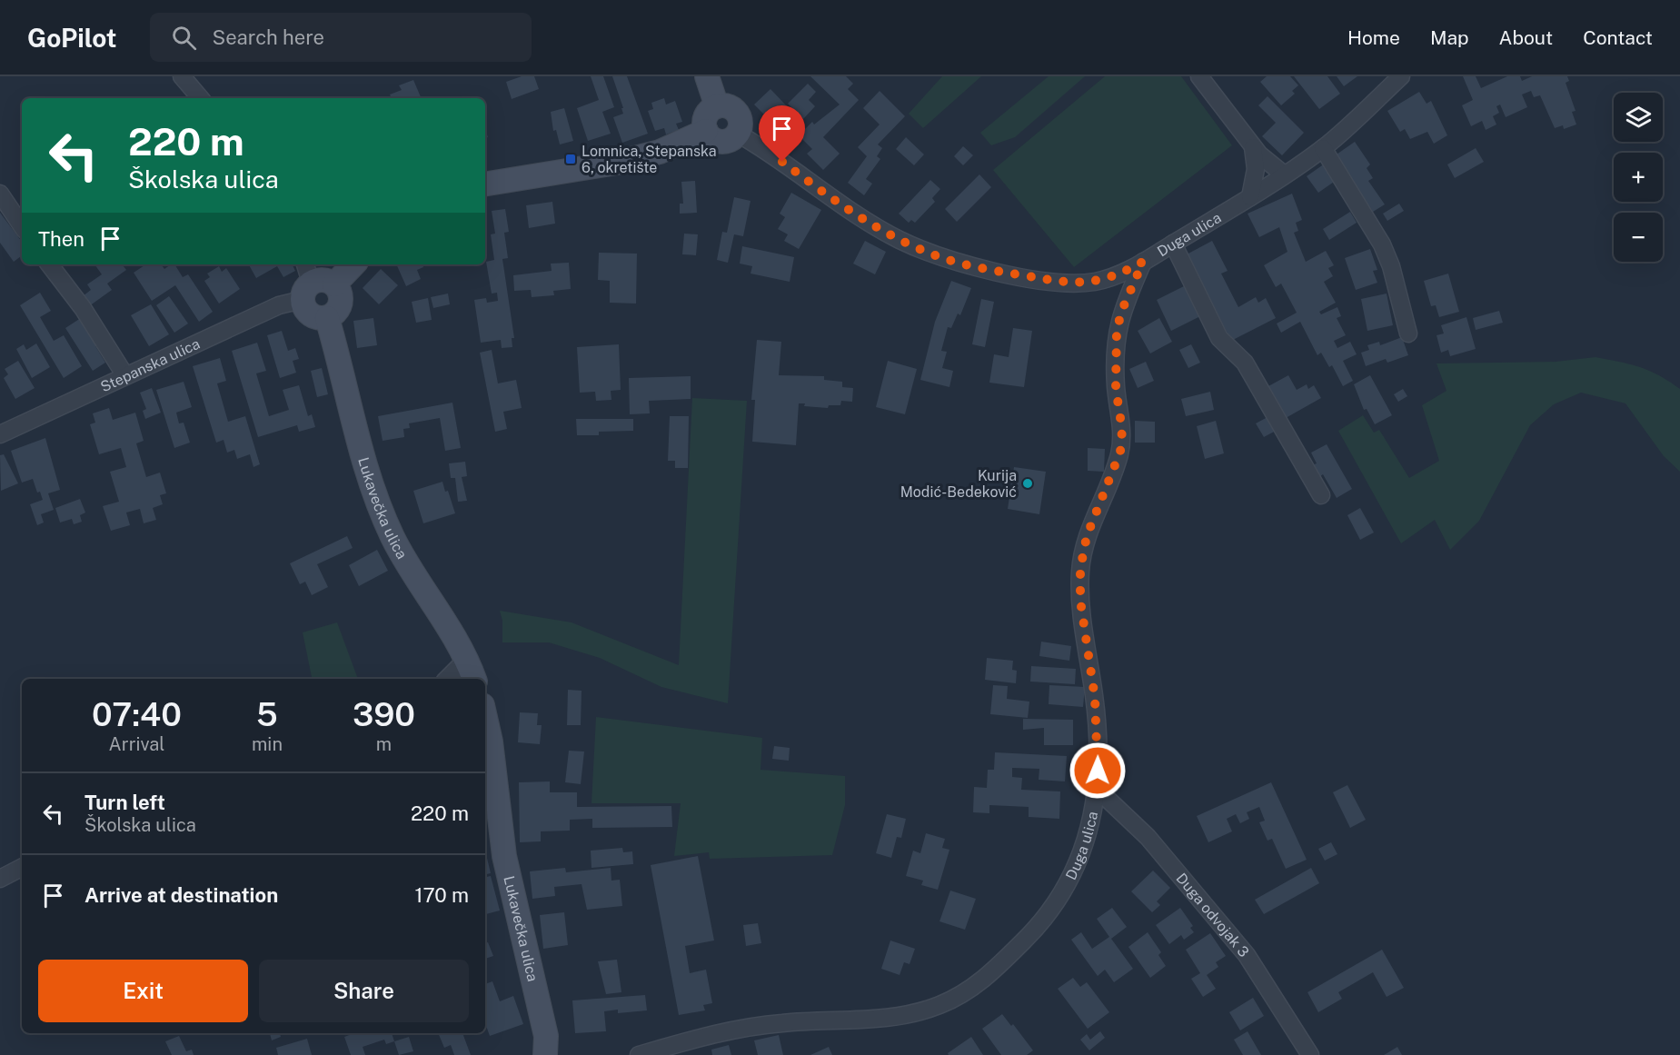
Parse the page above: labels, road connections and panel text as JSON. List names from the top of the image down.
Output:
{
  "streets": {
    "street": [
      "Duga ulica",
      "Stepanska ulica",
      "Lukavečka ulica",
      "Duga odvojak 3"
    ]
  },
  "crossings": [
    ["Duga ulica", "Duga odvojak 3"],
    ["Stepanska ulica", "Lukavečka ulica"]
  ],
  "places": {
    "transit": ["Lomnica, Stepanska 6, okretište"],
    "other": ["Kurija Modić-Bedeković"]
  },
  "page": {
    "header": "GoPilot",
    "search": "Search here",
    "nav": [
      "Home",
      "Map",
      "About",
      "Contact"
    ],
    "map_buttons": ["+", "−"],
    "turn": ["220 m", "Školska ulica"],
    "then": "Then",
    "eta": [
      "07:40",
      "Arrival",
      "5",
      "min",
      "390",
      "m"
    ],
    "list": [
      {
        "name": "Turn left",
        "note": "Školska ulica",
        "value": "220 m"
      },
      {
        "name": "Arrive at destination",
        "value": "170 m"
      }
    ],
    "buttons": ["Exit", "Share"]
  }
}
